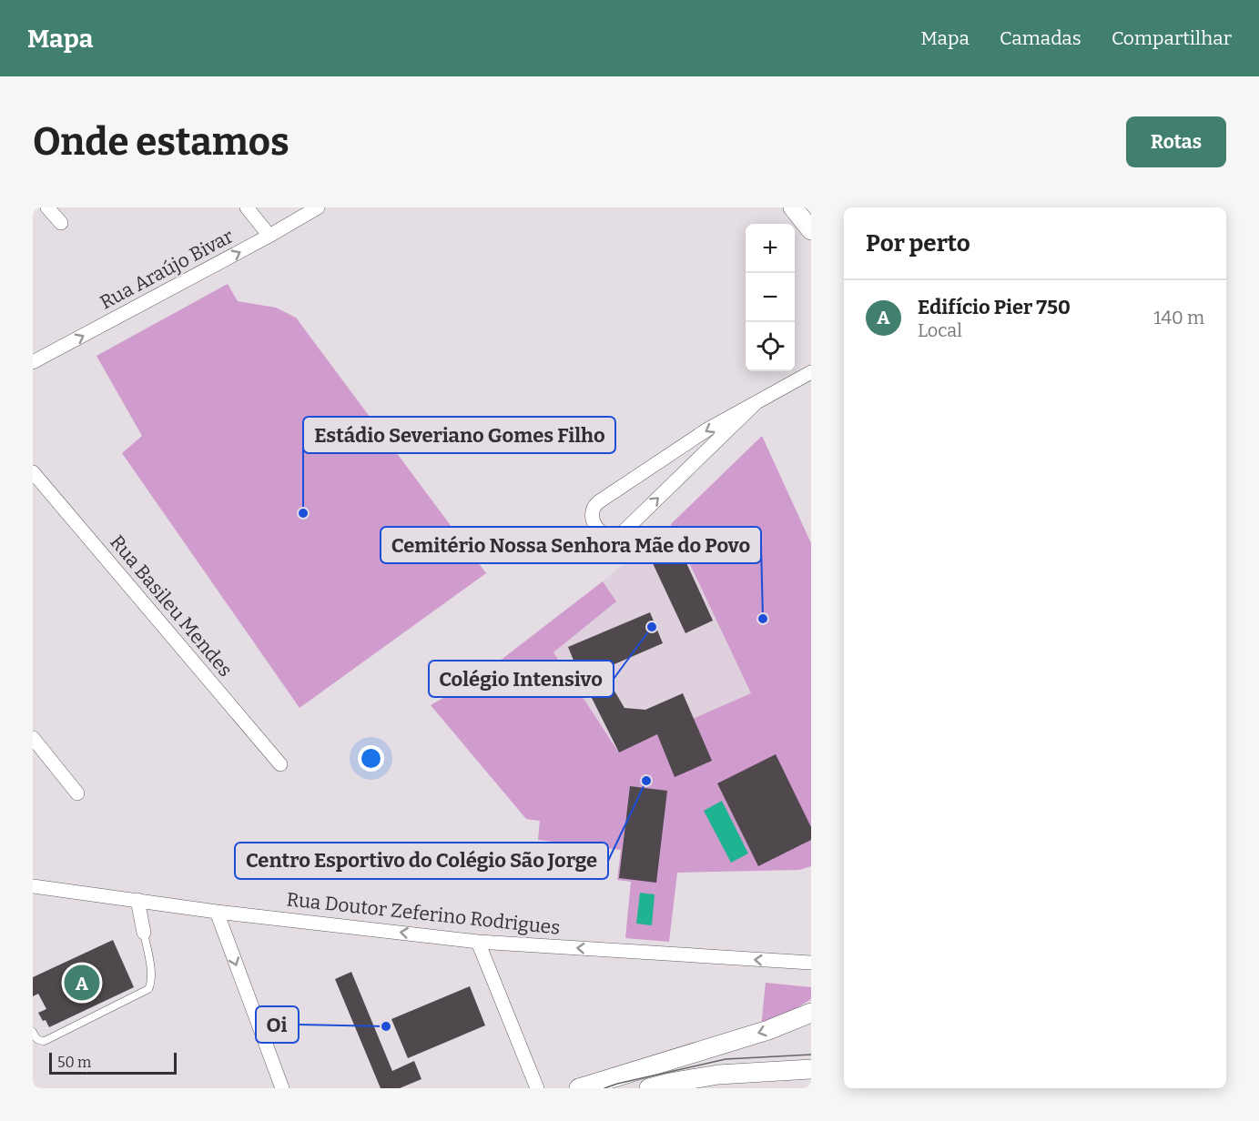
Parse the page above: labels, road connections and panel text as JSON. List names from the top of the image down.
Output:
{
  "streets": {
    "street": ["Rua Araújo Bivar", "Rua Basileu Mendes", "Rua Doutor Zeferino Rodrigues"]
  },
  "one_way": ["Rua Araújo Bivar"],
  "places": [
    "Estádio Severiano Gomes Filho",
    "Cemitério Nossa Senhora Mãe do Povo",
    "Colégio Intensivo",
    "Centro Esportivo do Colégio São Jorge",
    "Oi"
  ],
  "scale_bar": "50 m",
  "page": {
    "header": "Mapa",
    "nav": ["Mapa", "Camadas", "Compartilhar"],
    "buttons": "Rotas",
    "title": "Onde estamos",
    "heading": "Por perto",
    "map_buttons": ["+", "−"],
    "list": [
      {
        "mark": "A",
        "name": "Edifício Pier 750",
        "note": "Local",
        "value": "140 m"
      }
    ],
    "pins": "A",
    "scale": "50 m"
  }
}
